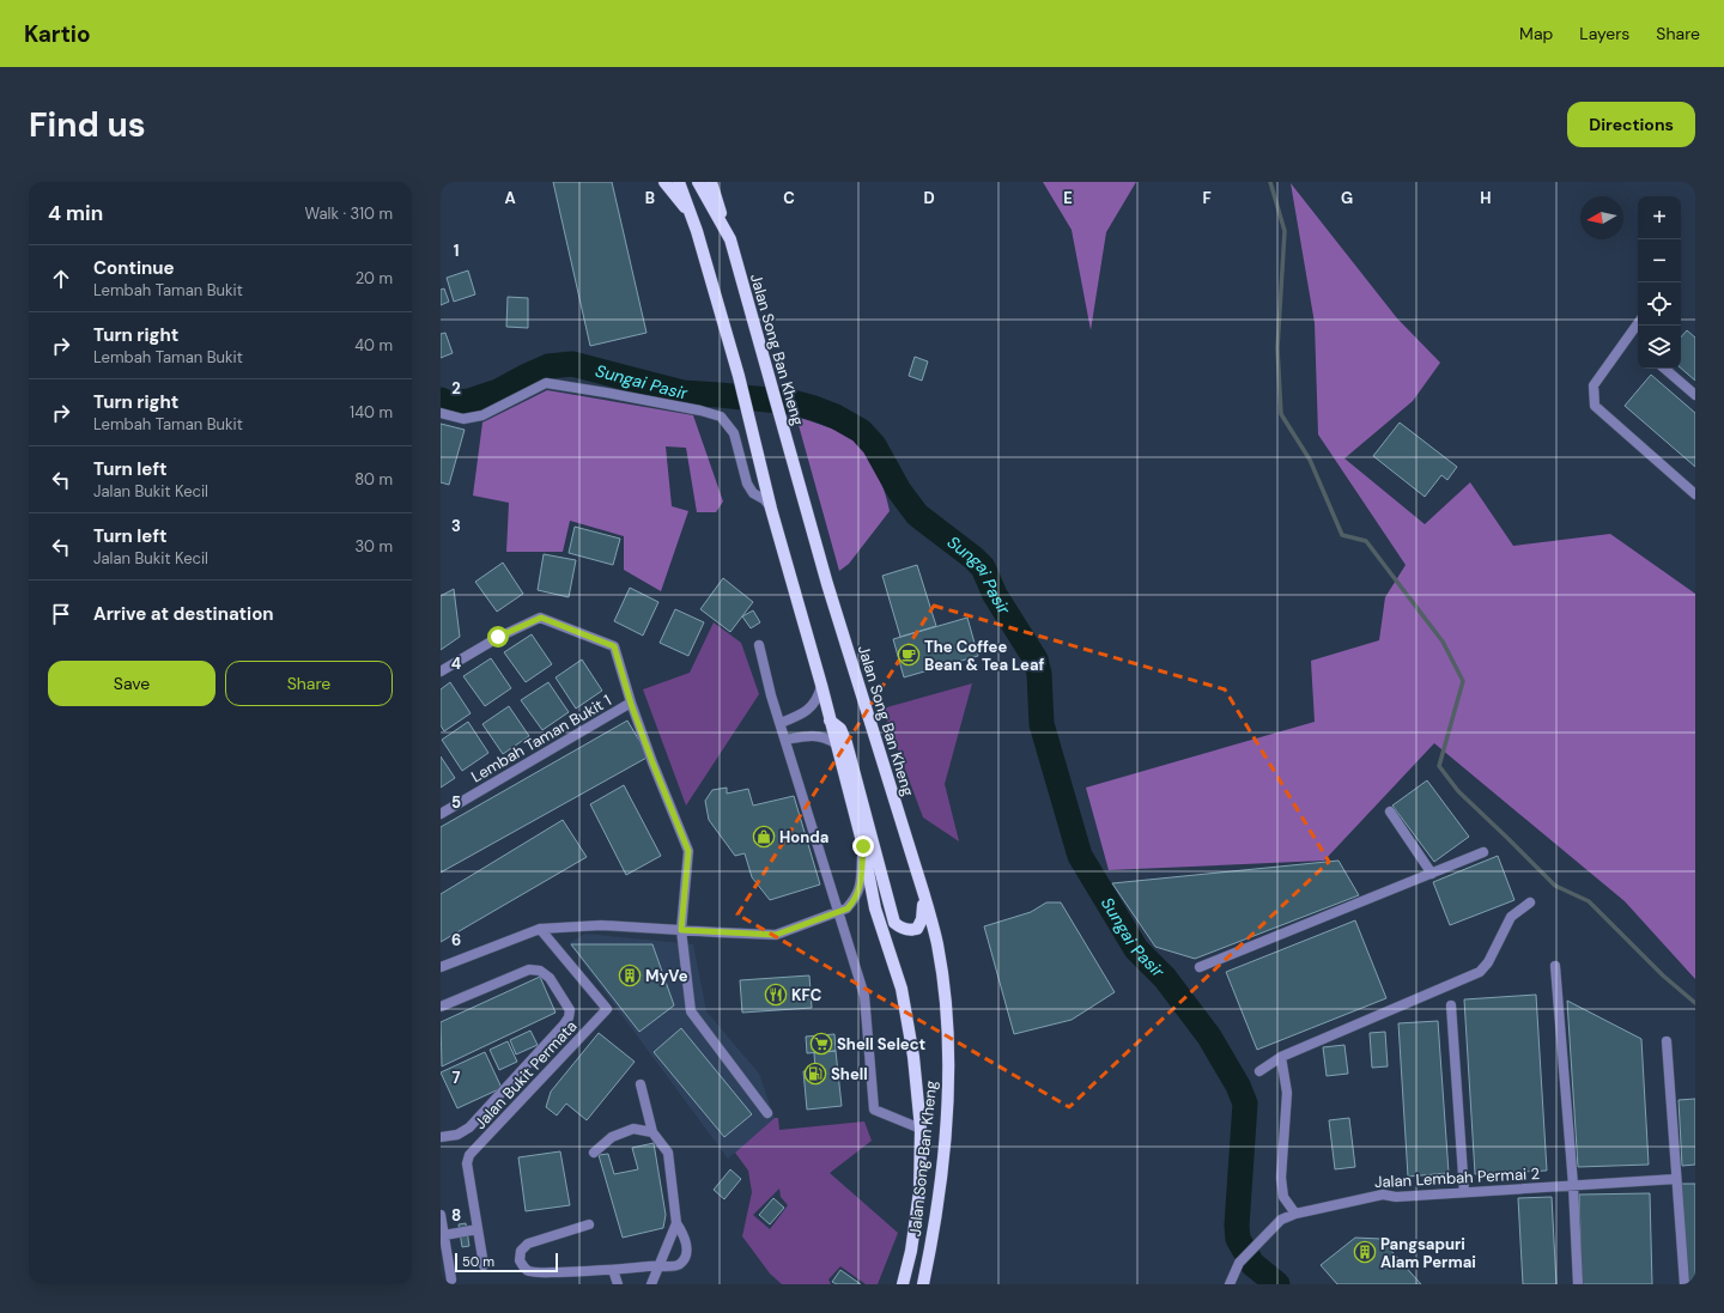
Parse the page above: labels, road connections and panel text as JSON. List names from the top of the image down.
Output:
{
  "streets": {
    "main road": ["Jalan Song Ban Kheng"],
    "street": ["Lembah Taman Bukit 1", "Jalan Bukit Permata", "Jalan Lembah Permai 2"]
  },
  "water": ["Sungai Pasir"],
  "places": {
    "cafe": ["The Coffee Bean & Tea Leaf"],
    "shop": ["Honda"],
    "building": ["MyVe", "Pangsapuri Alam Permai"],
    "restaurant": ["KFC"],
    "supermarket": ["Shell Select"],
    "fuel station": ["Shell"]
  },
  "scale_bar": "50 m",
  "north": "left",
  "page": {
    "header": "Kartio",
    "nav": ["Map", "Layers", "Share"],
    "buttons": [
      "Directions",
      ["Save", "Share"]
    ],
    "title": "Find us",
    "heading": ["4 min", "Walk · 310 m"],
    "map_buttons": ["+", "−"],
    "list": [
      ["Continue", "Lembah Taman Bukit", "20 m"],
      ["Turn right", "Lembah Taman Bukit", "40 m"],
      ["Turn right", "Lembah Taman Bukit", "140 m"],
      ["Turn left", "Jalan Bukit Kecil", "80 m"],
      ["Turn left", "Jalan Bukit Kecil", "30 m"],
      "Arrive at destination"
    ],
    "scale": "50 m"
  },
  "grid": {
    "columns": [
      "A",
      "B",
      "C",
      "D",
      "E",
      "F",
      "G",
      "H"
    ],
    "rows": [
      "1",
      "2",
      "3",
      "4",
      "5",
      "6",
      "7",
      "8"
    ]
  }
}
